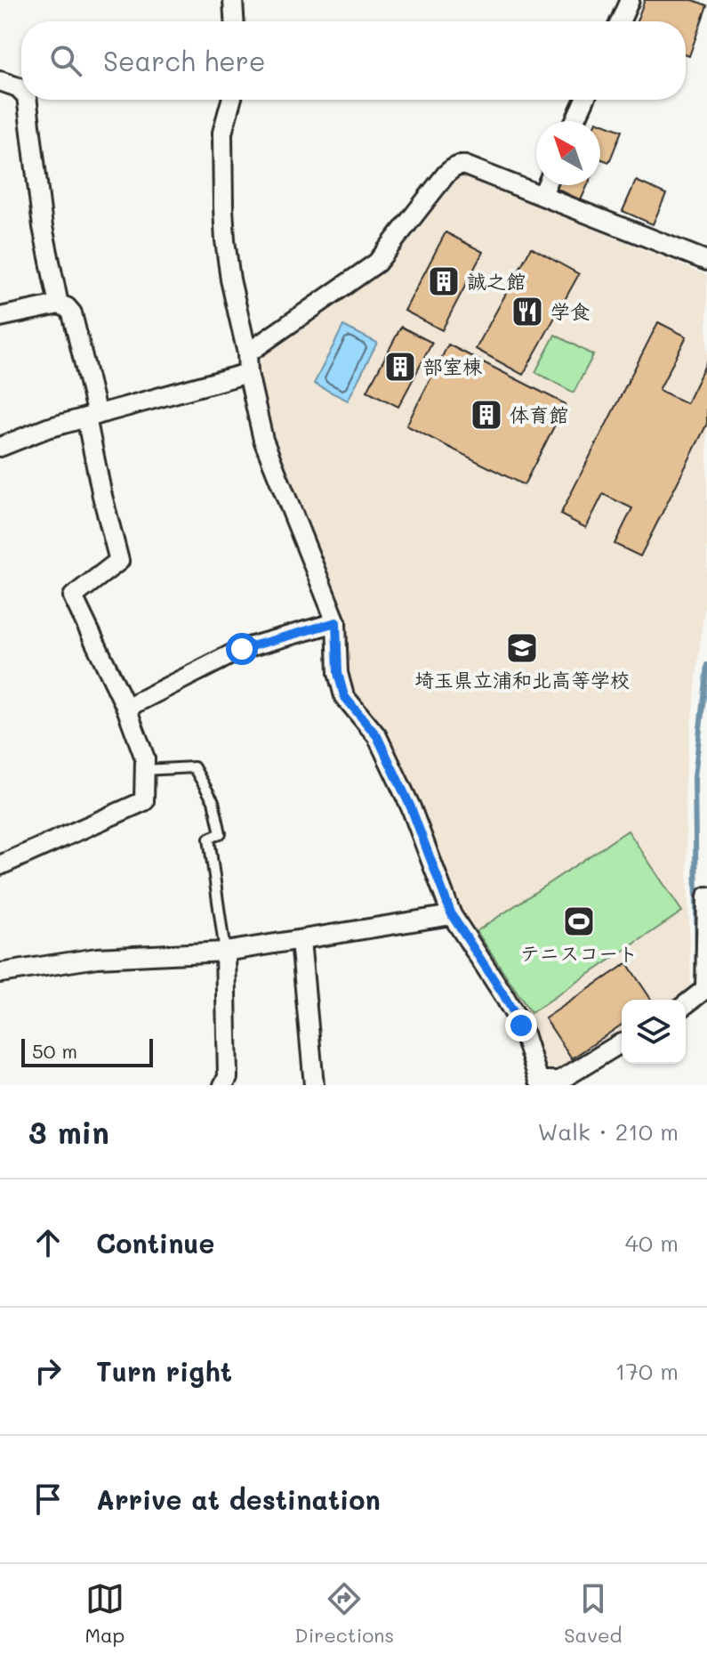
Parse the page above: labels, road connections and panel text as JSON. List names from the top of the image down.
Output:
{
  "places": {
    "building": ["誠之館", "部室棟", "体育館"],
    "restaurant": ["学食"],
    "school or university": ["埼玉県立浦和北高等学校"],
    "sports": ["テニスコート"]
  },
  "scale_bar": "50 m",
  "north": "top left",
  "page": {
    "search": "Search here",
    "scale": "50 m",
    "heading": ["3 min", "Walk · 210 m"],
    "list": [
      ["Continue", "40 m"],
      ["Turn right", "170 m"],
      "Arrive at destination"
    ],
    "nav": ["Map", "Directions", "Saved"]
  }
}
